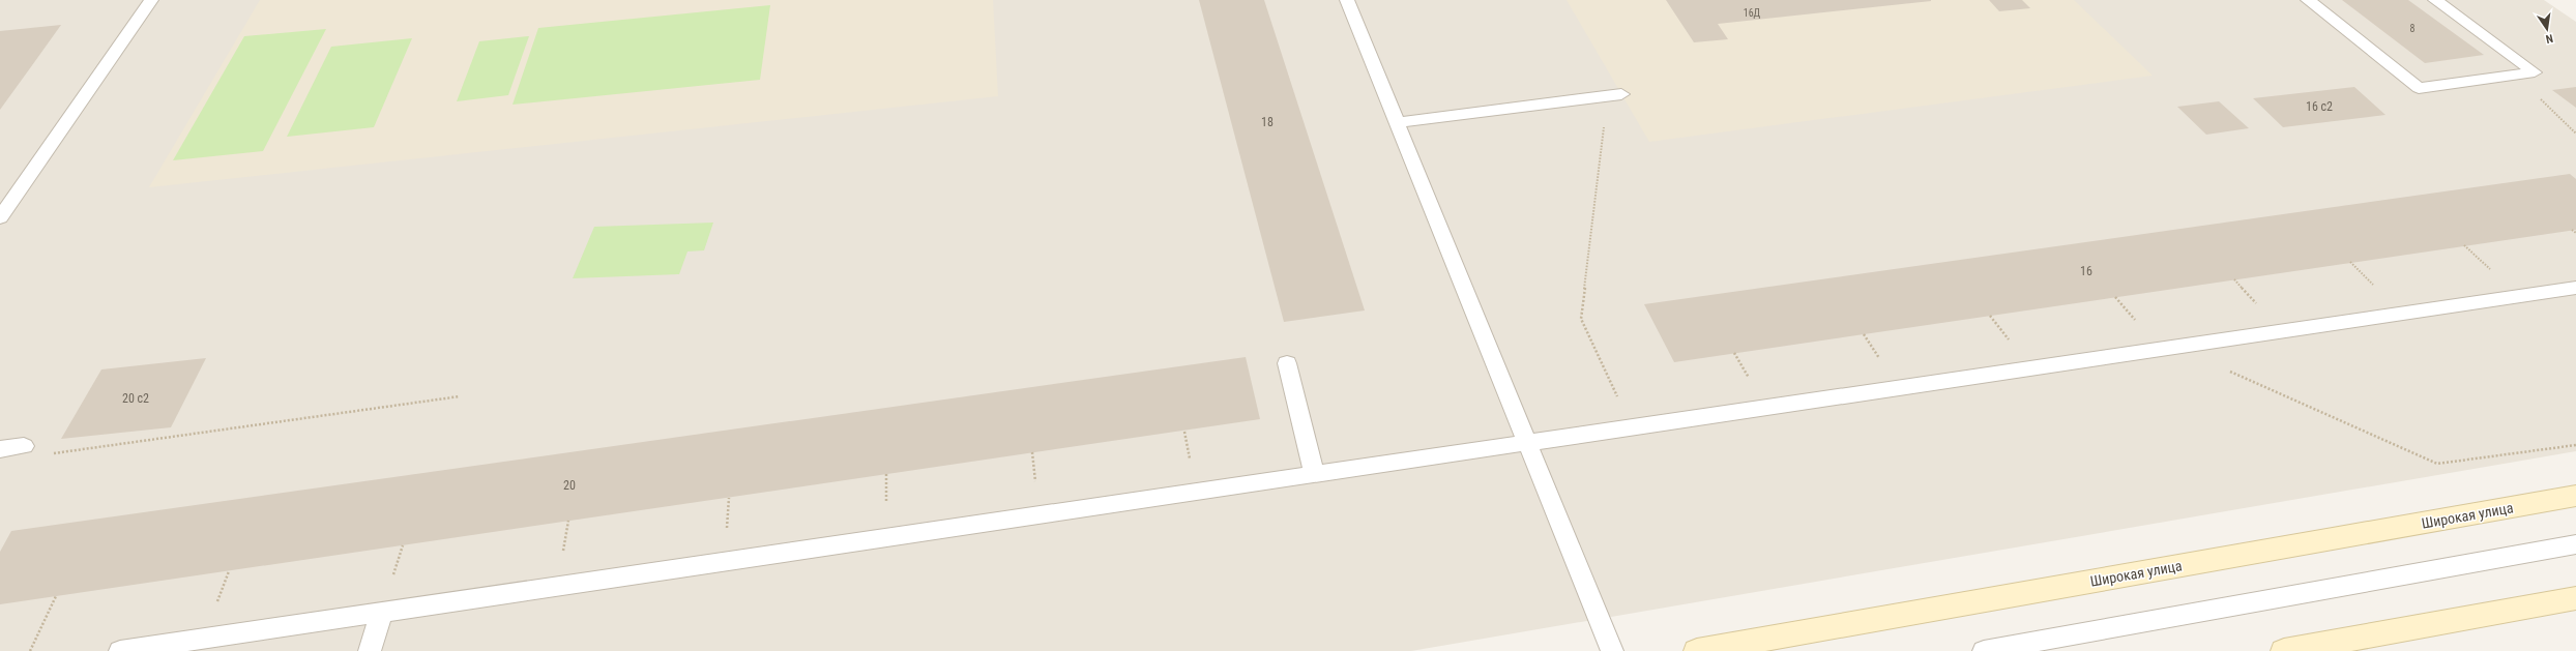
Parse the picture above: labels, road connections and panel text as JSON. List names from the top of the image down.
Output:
{
  "streets": {
    "main road": ["Широкая улица"]
  },
  "house_numbers": [
    "16Д",
    "8",
    "16 с2",
    "18",
    "16",
    "20 с2",
    "20"
  ],
  "north": "bottom"
}
